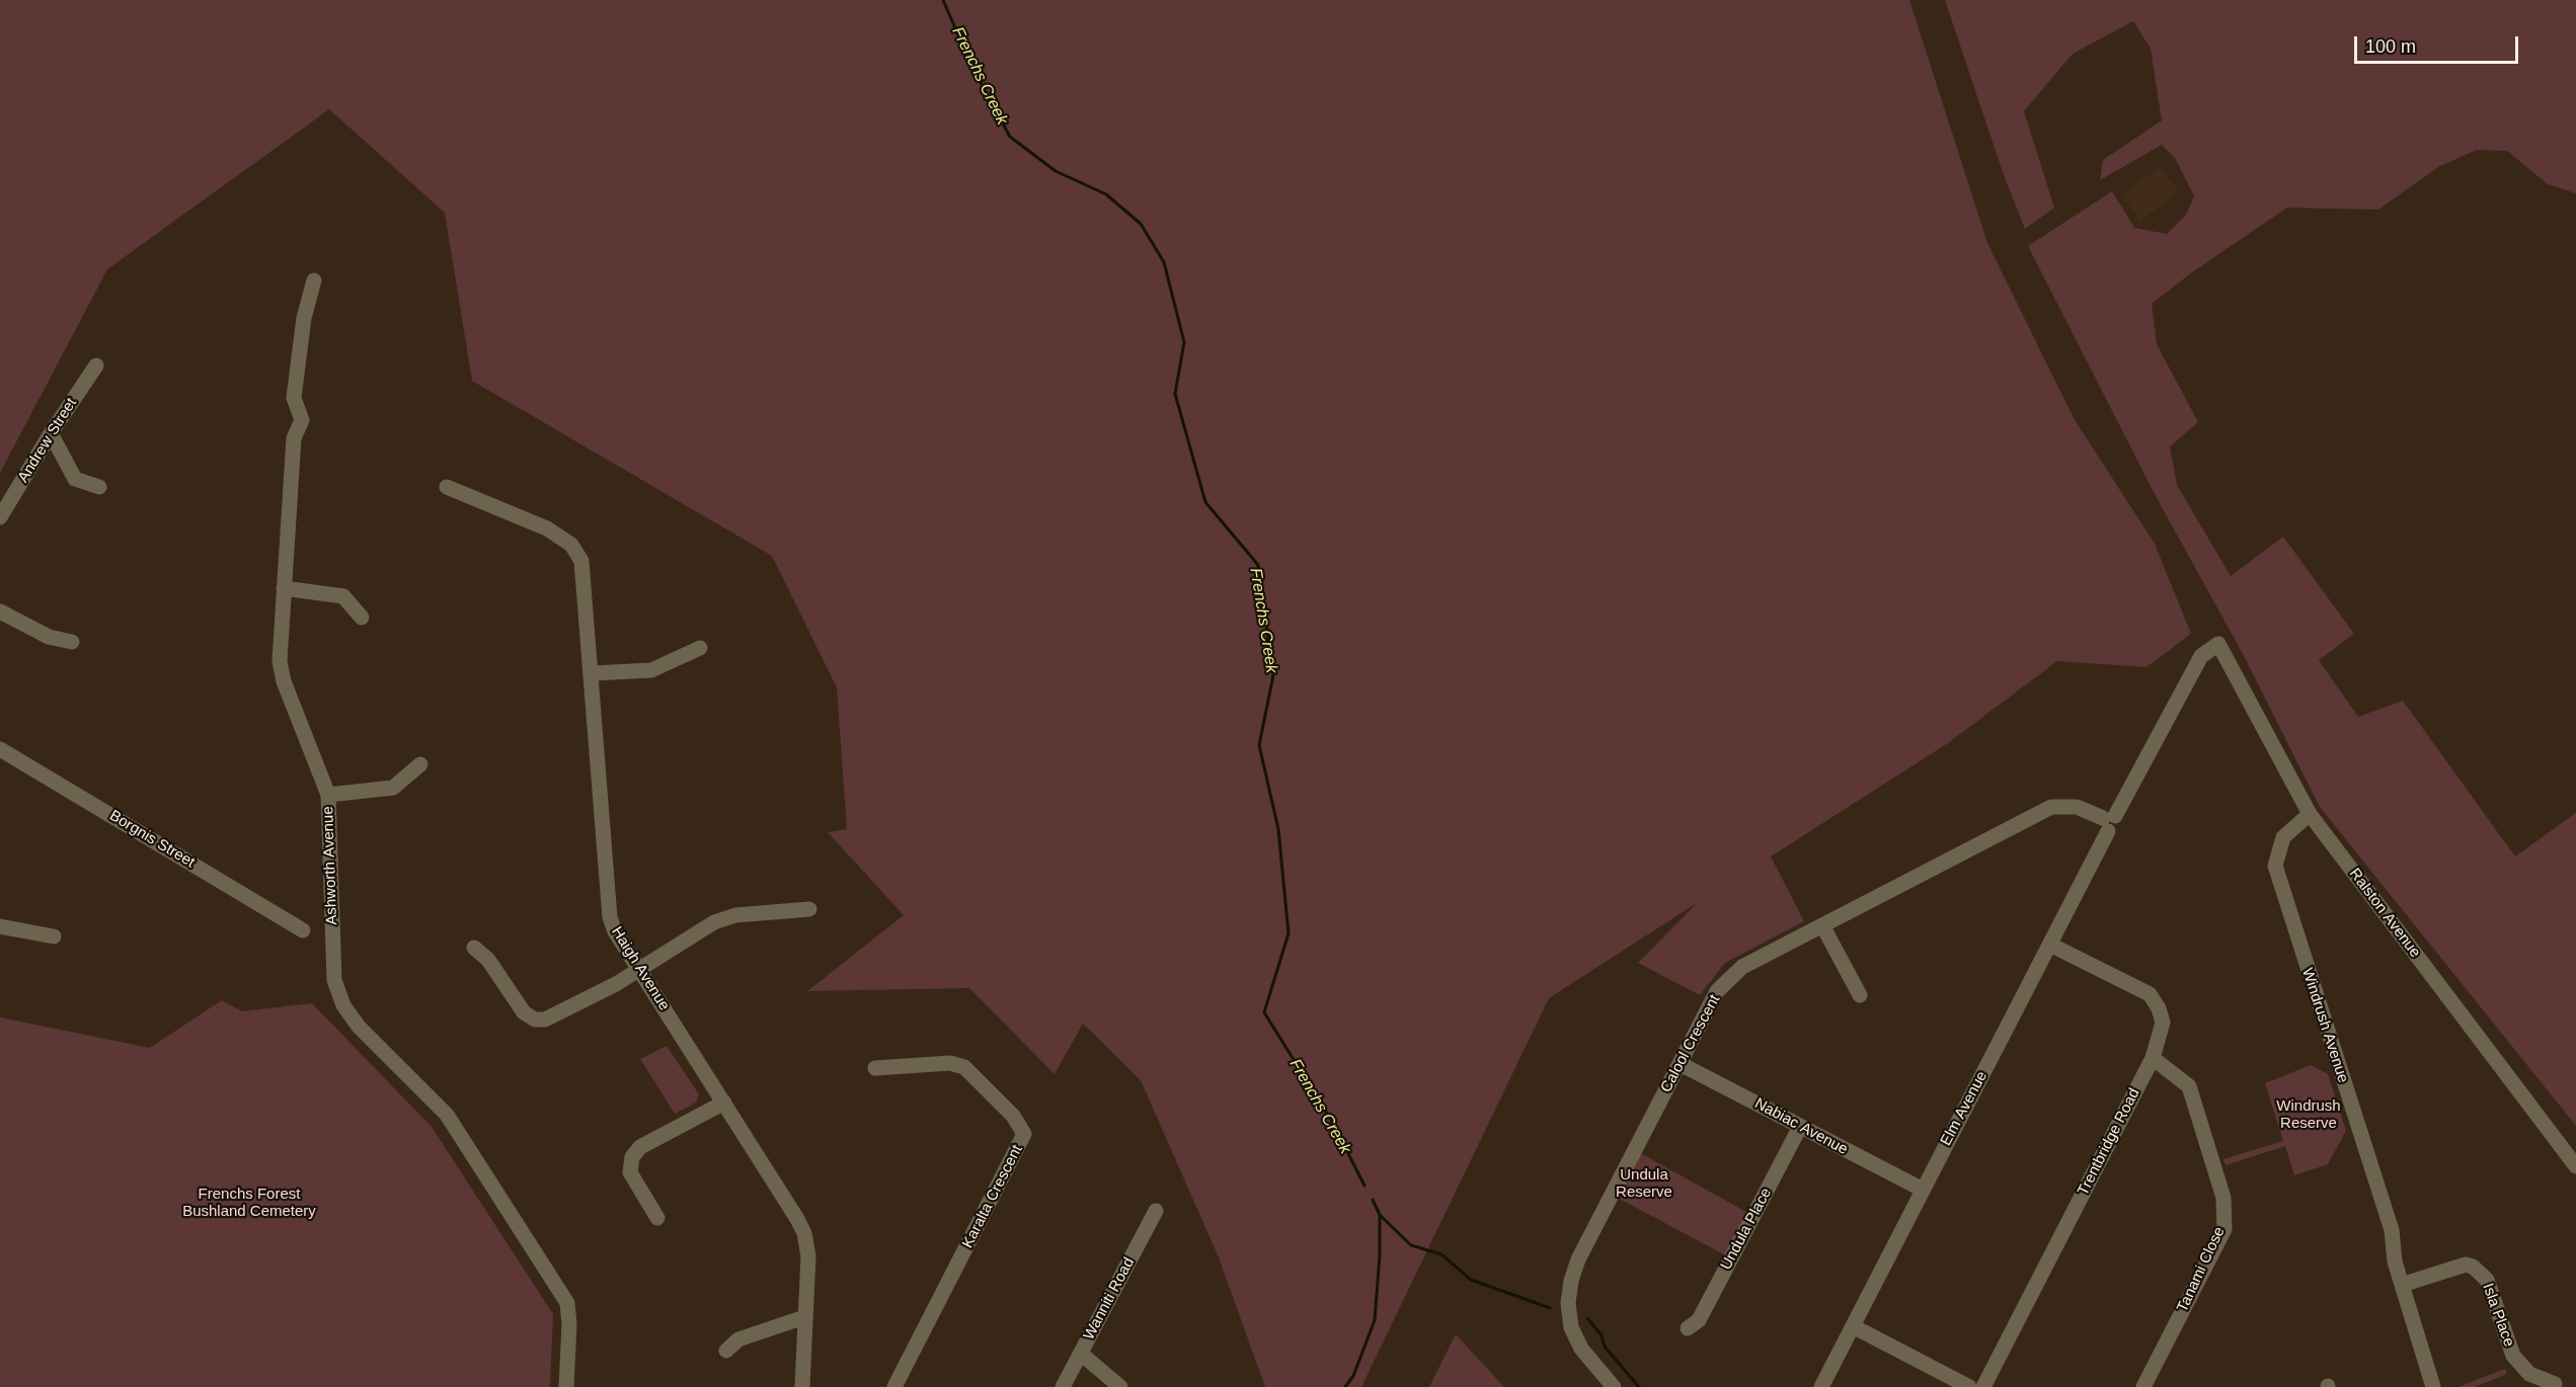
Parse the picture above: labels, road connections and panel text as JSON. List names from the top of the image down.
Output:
{
  "streets": {
    "street": [
      "Andrew Street",
      "Borgnis Street",
      "Ashworth Avenue",
      "Ralston Avenue",
      "Haigh Avenue",
      "Windrush Avenue",
      "Calool Crescent",
      "Elm Avenue",
      "Nabiac Avenue",
      "Trentbridge Road",
      "Karalta Crescent",
      "Undula Place",
      "Tanami Close",
      "Wanniti Road",
      "Isla Place"
    ]
  },
  "crossings": [
    ["Ralston Avenue", "Windrush Avenue"],
    ["Ralston Avenue", "Elm Avenue"],
    ["Windrush Avenue", "Isla Place"],
    ["Calool Crescent", "Elm Avenue"],
    ["Calool Crescent", "Nabiac Avenue"],
    ["Elm Avenue", "Nabiac Avenue"],
    ["Elm Avenue", "Trentbridge Road"],
    ["Nabiac Avenue", "Undula Place"],
    ["Trentbridge Road", "Tanami Close"]
  ],
  "water": ["Frenchs Creek"],
  "parks": ["Windrush Reserve", "Undula Reserve", "Frenchs Forest Bushland Cemetery"],
  "scale_bar": "100 m"
}
